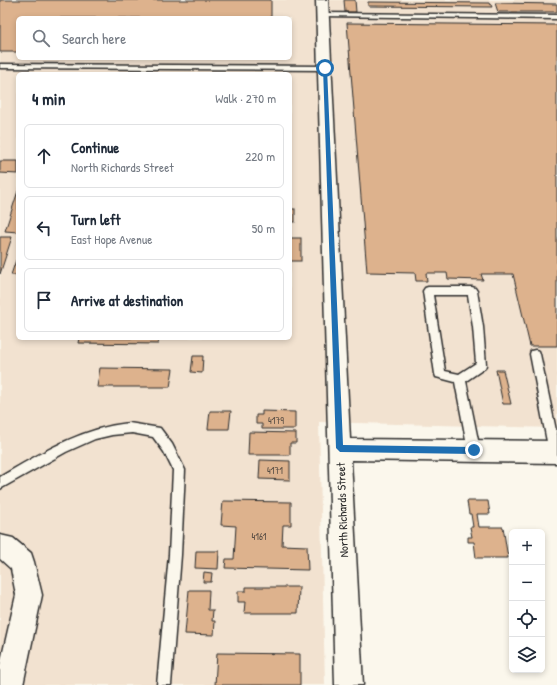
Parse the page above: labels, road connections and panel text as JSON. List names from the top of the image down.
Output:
{
  "streets": {
    "street": ["North Richards Street"]
  },
  "house_numbers": ["4179", "4171", "4161"],
  "page": {
    "search": "Search here",
    "heading": ["4 min", "Walk · 270 m"],
    "list": [
      ["Continue", "North Richards Street", "220 m"],
      ["Turn left", "East Hope Avenue", "50 m"],
      "Arrive at destination"
    ],
    "map_buttons": ["+", "−"]
  }
}
